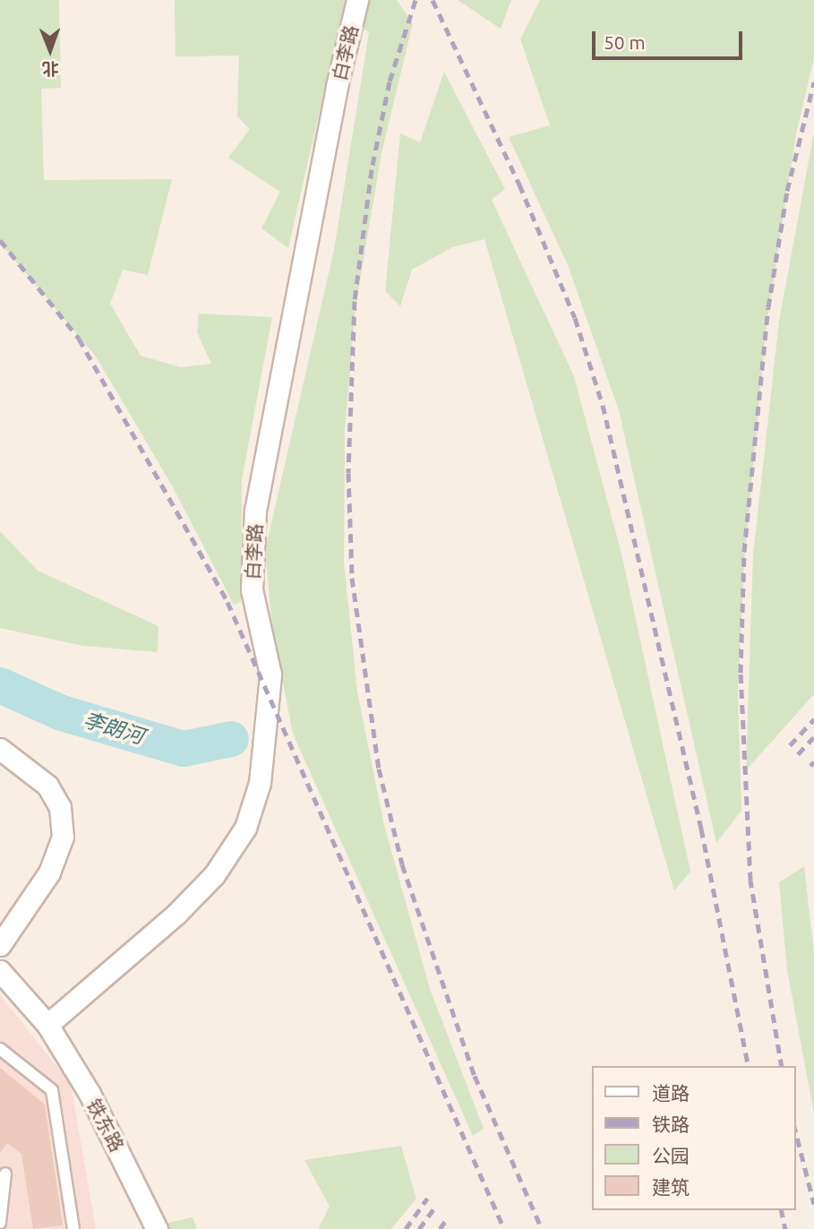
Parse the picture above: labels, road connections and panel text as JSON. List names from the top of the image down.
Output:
{
  "streets": {
    "street": ["白李路", "铁东路"]
  },
  "crossings": [
    ["白李路", "铁东路"]
  ],
  "water": ["李朗河"],
  "legend": [
    "道路",
    "铁路",
    "公园",
    "建筑"
  ],
  "scale_bar": "50 m",
  "north": "bottom"
}
